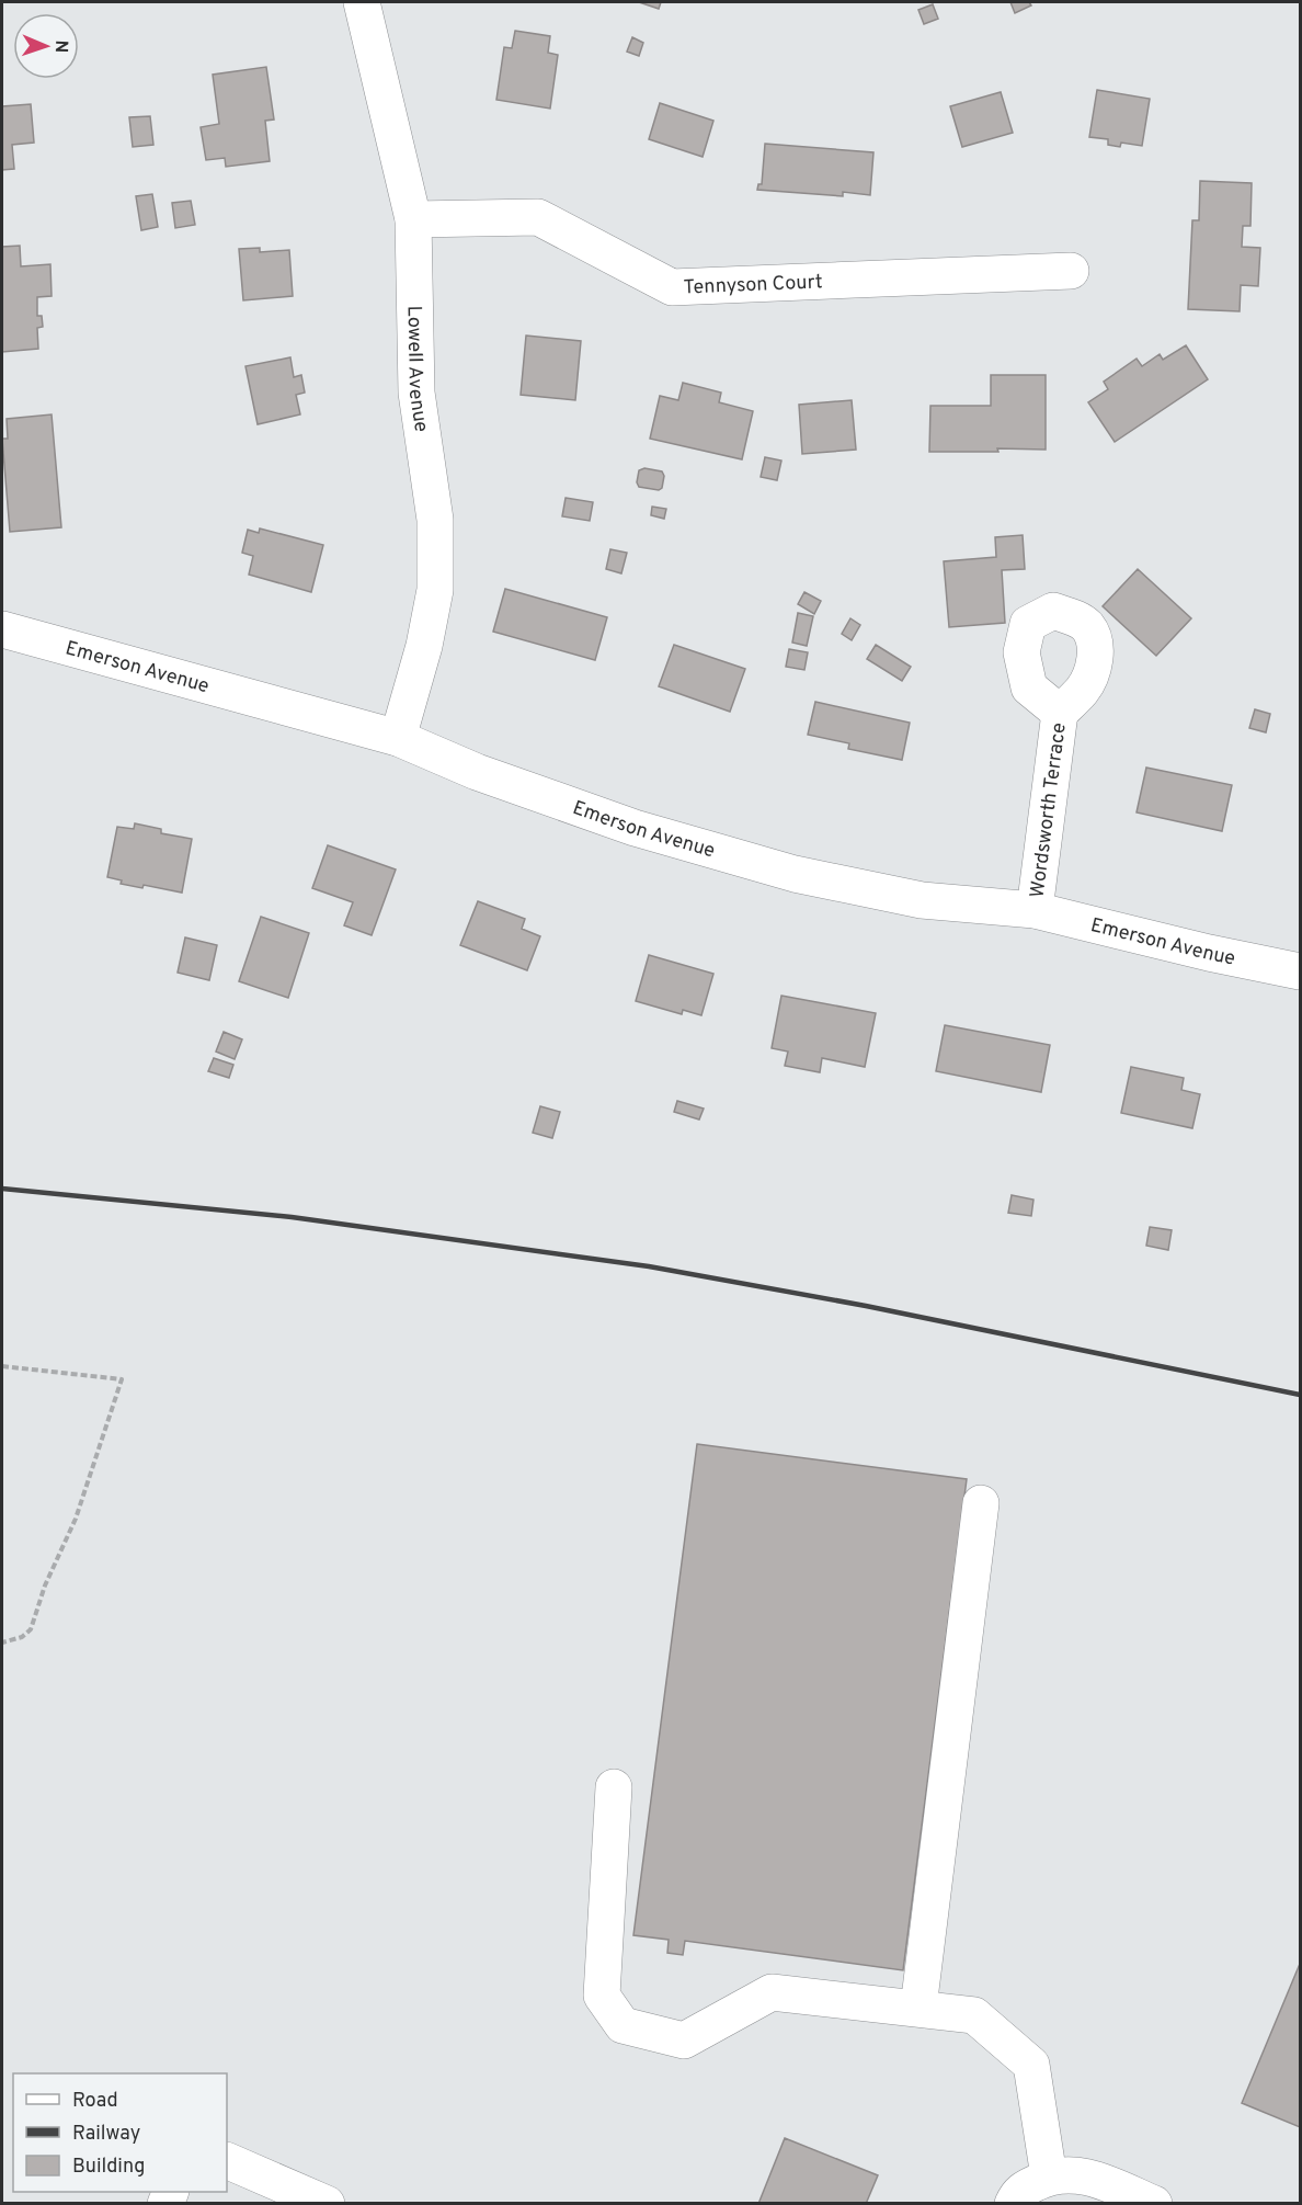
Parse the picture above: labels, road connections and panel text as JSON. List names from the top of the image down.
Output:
{
  "streets": {
    "street": [
      "Tennyson Court",
      "Lowell Avenue",
      "Emerson Avenue",
      "Wordsworth Terrace"
    ]
  },
  "crossings": [
    ["Tennyson Court", "Lowell Avenue"],
    ["Lowell Avenue", "Emerson Avenue"],
    ["Emerson Avenue", "Wordsworth Terrace"]
  ],
  "legend": ["Road", "Railway", "Building"],
  "north": "right"
}
